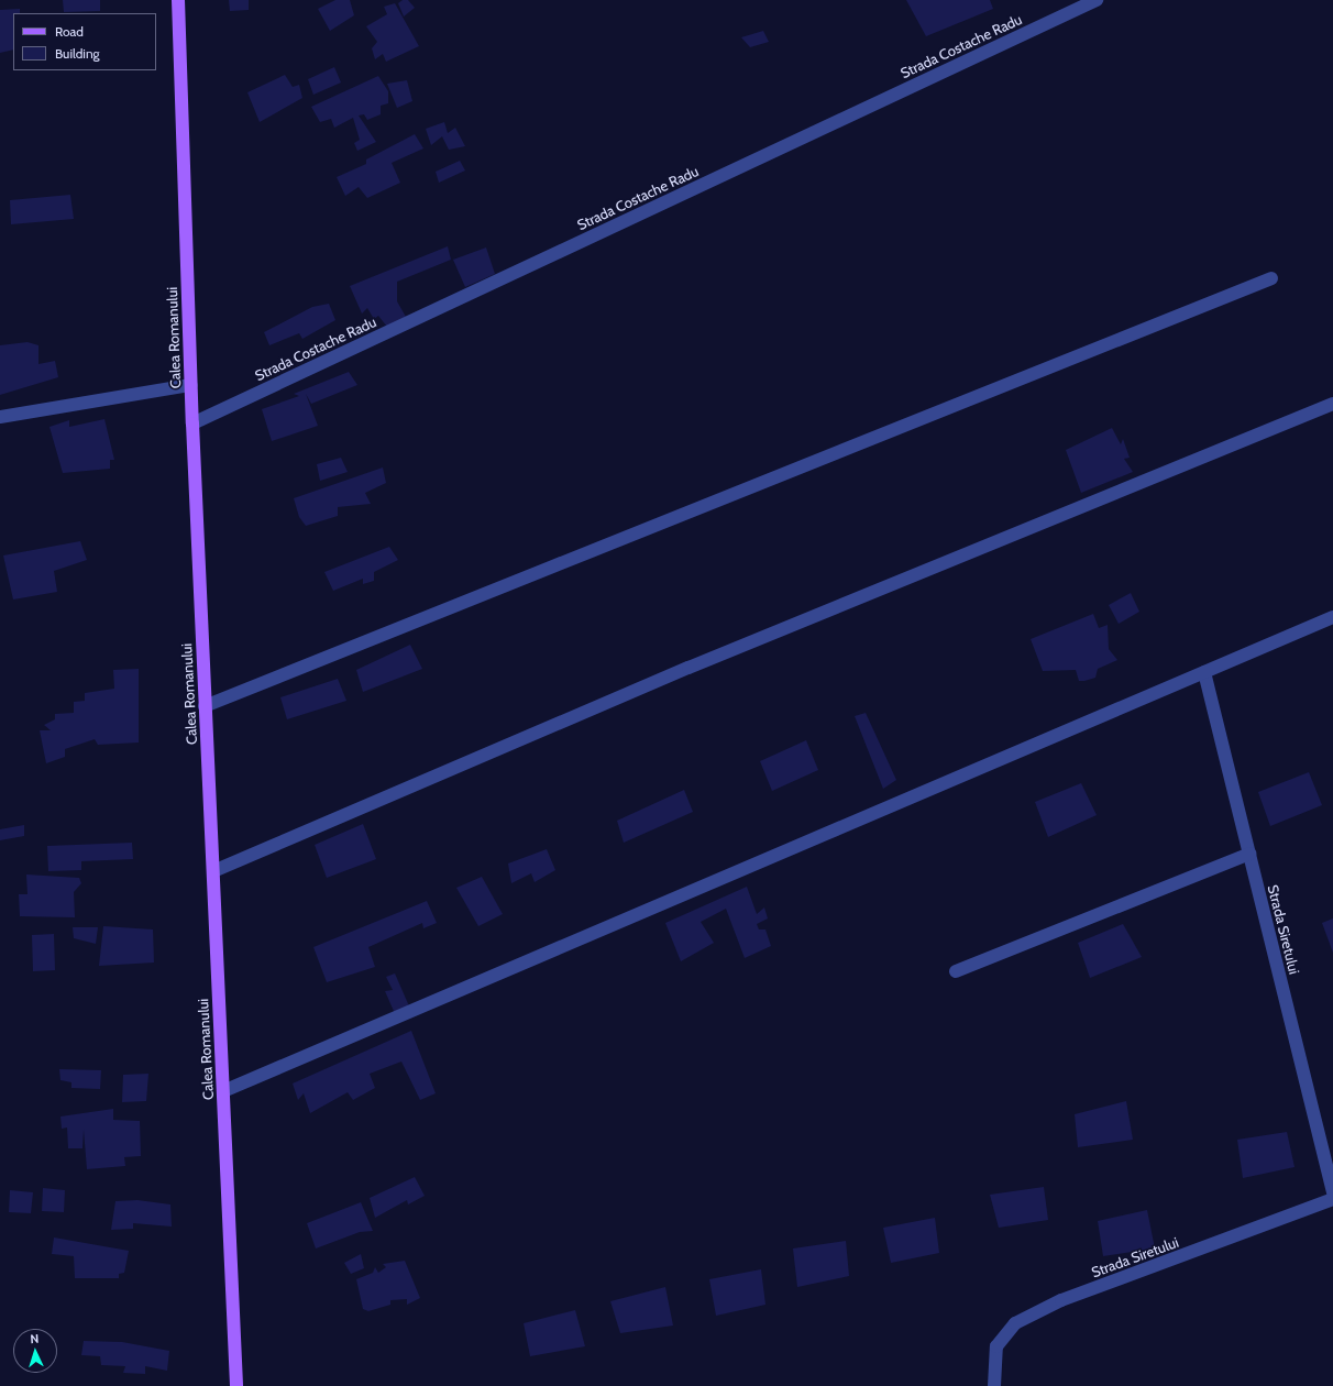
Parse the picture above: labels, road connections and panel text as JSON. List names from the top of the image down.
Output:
{
  "streets": {
    "main road": ["Calea Romanului"],
    "street": ["Strada Costache Radu", "Strada Siretului"]
  },
  "crossings": [
    ["Strada Costache Radu", "Calea Romanului"]
  ],
  "legend": ["Road", "Building"],
  "north": "top"
}
